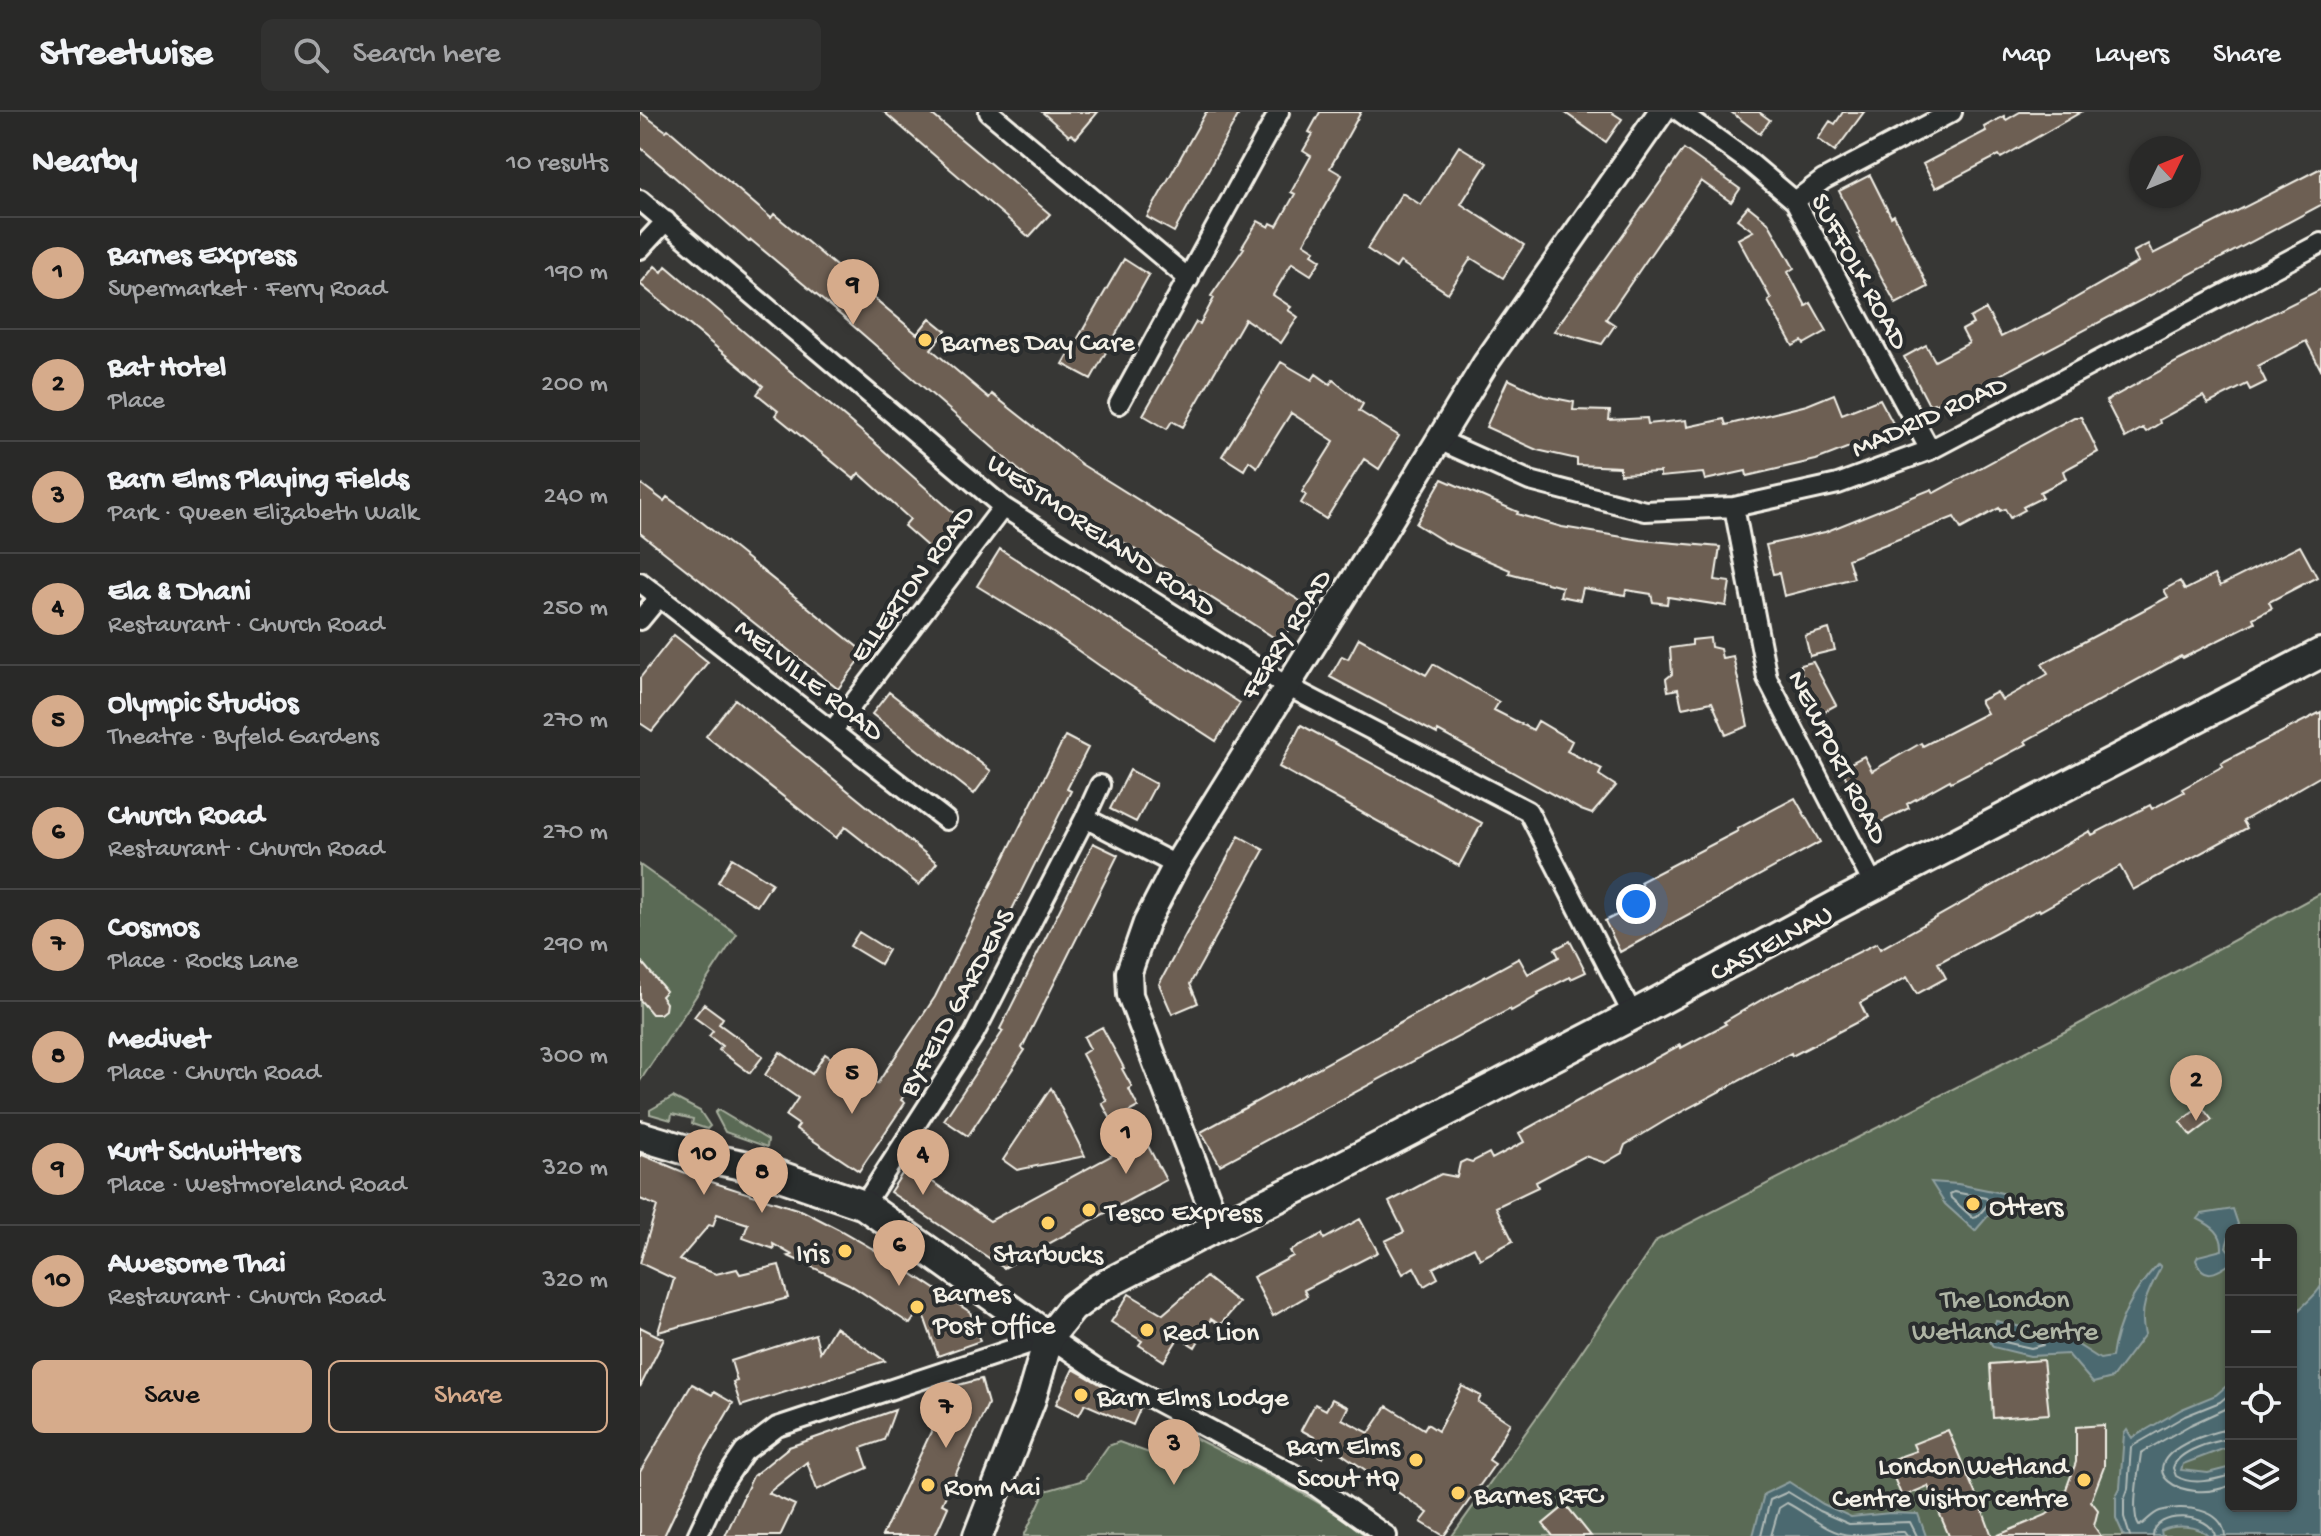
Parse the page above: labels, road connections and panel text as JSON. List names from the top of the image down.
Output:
{
  "streets": {
    "main road": ["CASTELNAU"],
    "street": [
      "SUFFOLK ROAD",
      "MADRID ROAD",
      "WESTMORELAND ROAD",
      "ELLERTON ROAD",
      "FERRY ROAD",
      "MELVILLE ROAD",
      "NEWPORT ROAD",
      "BYFELD GARDENS"
    ]
  },
  "crossings": [
    ["SUFFOLK ROAD", "MADRID ROAD"],
    ["MADRID ROAD", "FERRY ROAD"],
    ["MADRID ROAD", "NEWPORT ROAD"],
    ["WESTMORELAND ROAD", "ELLERTON ROAD"],
    ["WESTMORELAND ROAD", "FERRY ROAD"],
    ["WESTMORELAND ROAD", "CASTELNAU"],
    ["ELLERTON ROAD", "MELVILLE ROAD"],
    ["FERRY ROAD", "CASTELNAU"],
    ["NEWPORT ROAD", "CASTELNAU"]
  ],
  "parks": ["The London Wetland Centre"],
  "places": [
    "Barnes Day Care",
    "Otters",
    "Tesco Express",
    "Starbucks",
    "Iris",
    "Barnes Post Office",
    "Red Lion",
    "Barn Elms Lodge",
    "Barn Elms Scout HQ",
    "London Wetland Centre visitor centre",
    "Rom Mai",
    "Barnes RFC"
  ],
  "north": "top right",
  "page": {
    "header": "Streetwise",
    "search": "Search here",
    "nav": ["Map", "Layers", "Share"],
    "heading": ["Nearby", "10 results"],
    "list": [
      {
        "mark": "1",
        "name": "Barnes Express",
        "note": "Supermarket · Ferry Road",
        "value": "190 m"
      },
      {
        "mark": "2",
        "name": "Bat Hotel",
        "note": "Place",
        "value": "200 m"
      },
      {
        "mark": "3",
        "name": "Barn Elms Playing Fields",
        "note": "Park · Queen Elizabeth Walk",
        "value": "240 m"
      },
      {
        "mark": "4",
        "name": "Ela & Dhani",
        "note": "Restaurant · Church Road",
        "value": "250 m"
      },
      {
        "mark": "5",
        "name": "Olympic Studios",
        "note": "Theatre · Byfeld Gardens",
        "value": "270 m"
      },
      {
        "mark": "6",
        "name": "Church Road",
        "note": "Restaurant · Church Road",
        "value": "270 m"
      },
      {
        "mark": "7",
        "name": "Cosmos",
        "note": "Place · Rocks Lane",
        "value": "290 m"
      },
      {
        "mark": "8",
        "name": "Medivet",
        "note": "Place · Church Road",
        "value": "300 m"
      },
      {
        "mark": "9",
        "name": "Kurt Schwitters",
        "note": "Place · Westmoreland Road",
        "value": "320 m"
      },
      {
        "mark": "10",
        "name": "Awesome Thai",
        "note": "Restaurant · Church Road",
        "value": "320 m"
      }
    ],
    "pins": [
      "9",
      "5",
      "2",
      "1",
      "4",
      "10",
      "8",
      "6",
      "7",
      "3"
    ],
    "map_buttons": ["+", "−"],
    "buttons": ["Save", "Share"]
  }
}
